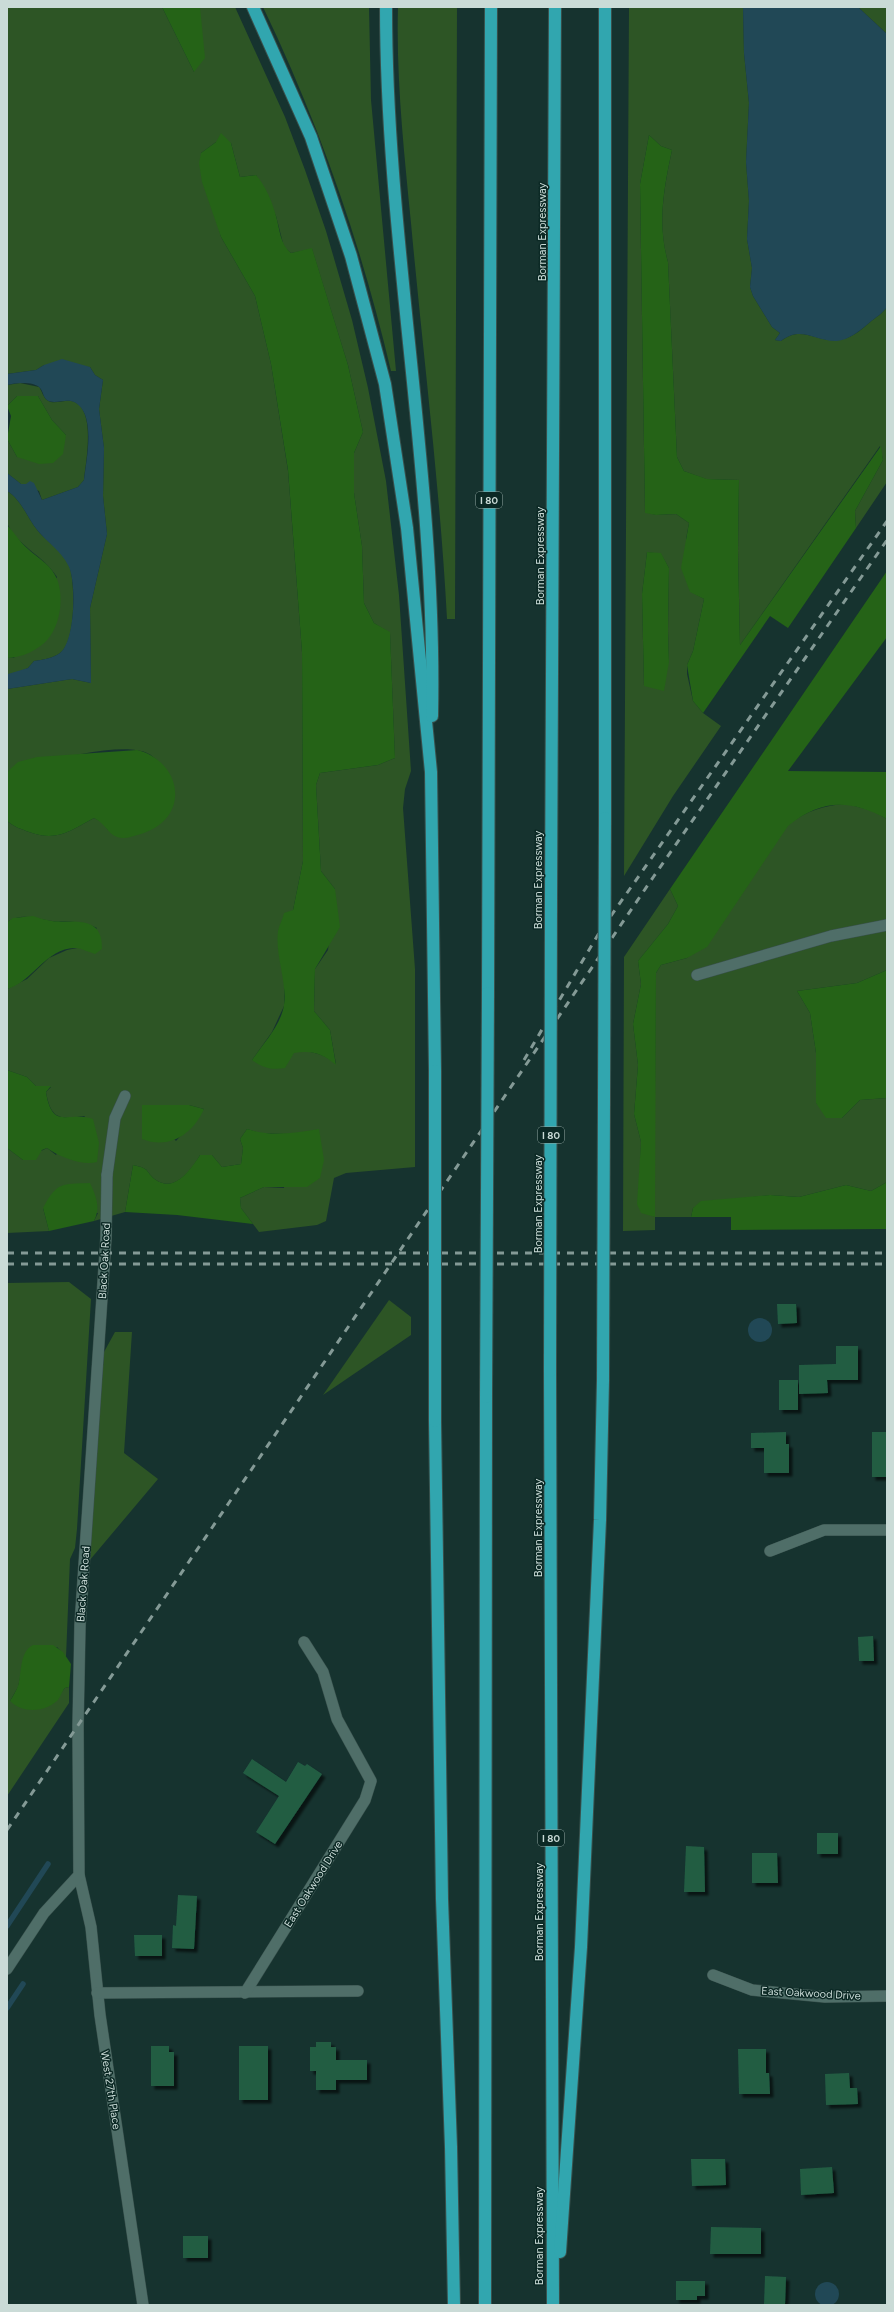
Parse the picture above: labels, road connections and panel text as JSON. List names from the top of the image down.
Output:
{
  "streets": {
    "highway": ["Borman Expressway", "I 80"],
    "street": ["Black Oak Road", "East Oakwood Drive", "West 27th Place"]
  },
  "crossings": [
    ["Black Oak Road", "West 27th Place"]
  ]
}
